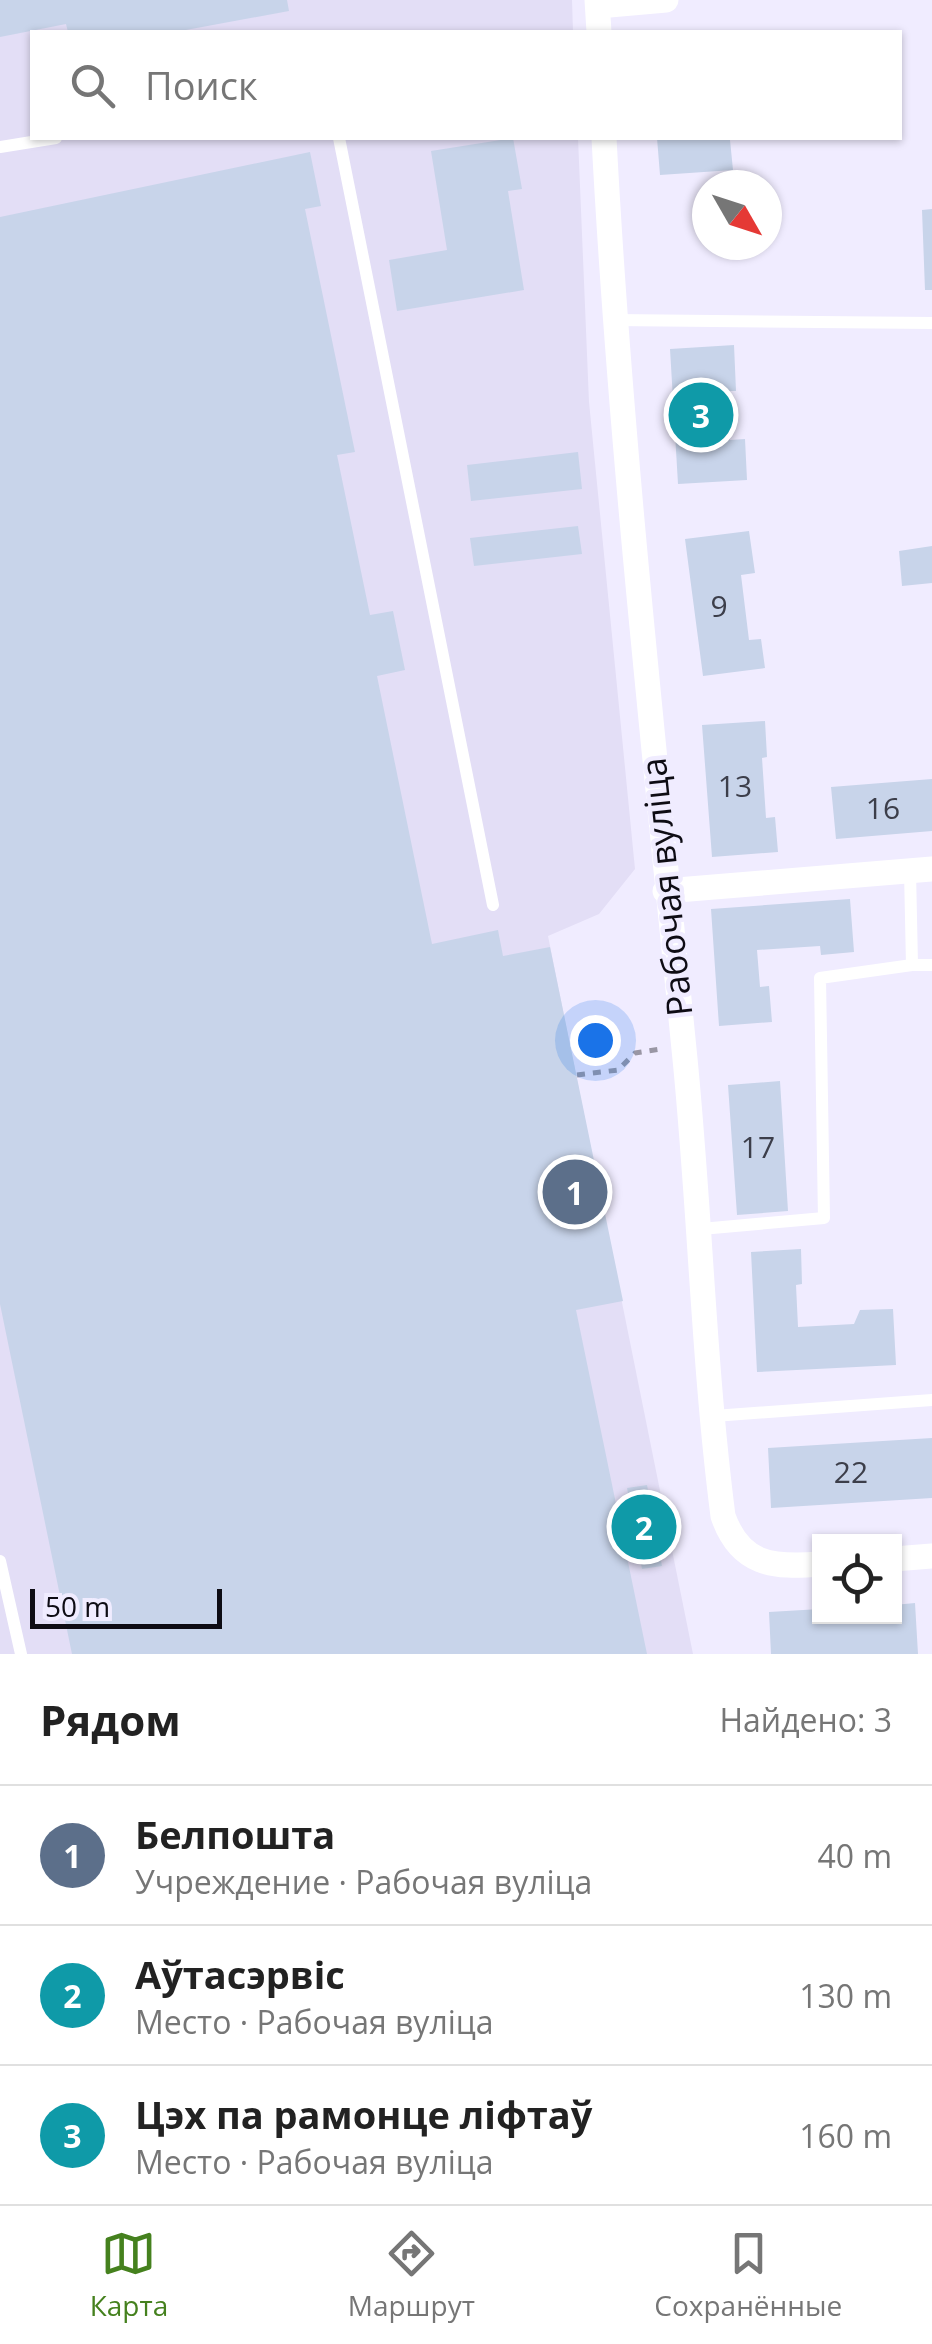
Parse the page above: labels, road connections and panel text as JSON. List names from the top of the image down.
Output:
{
  "streets": {
    "street": ["Рабочая вуліца"]
  },
  "house_numbers": [
    "9",
    "13",
    "16",
    "17",
    "22"
  ],
  "scale_bar": "50 m",
  "north": "bottom right",
  "page": {
    "search": "Поиск",
    "pins": ["3", "1", "2"],
    "scale": "50 m",
    "heading": ["Рядом", "Найдено: 3"],
    "list": [
      {
        "mark": "1",
        "name": "Белпошта",
        "note": "Учреждение · Рабочая вуліца",
        "value": "40 m"
      },
      {
        "mark": "2",
        "name": "Аўтасэрвіс",
        "note": "Место · Рабочая вуліца",
        "value": "130 m"
      },
      {
        "mark": "3",
        "name": "Цэх па рамонце ліфтаў",
        "note": "Место · Рабочая вуліца",
        "value": "160 m"
      }
    ],
    "nav": ["Карта", "Маршрут", "Сохранённые"]
  }
}
